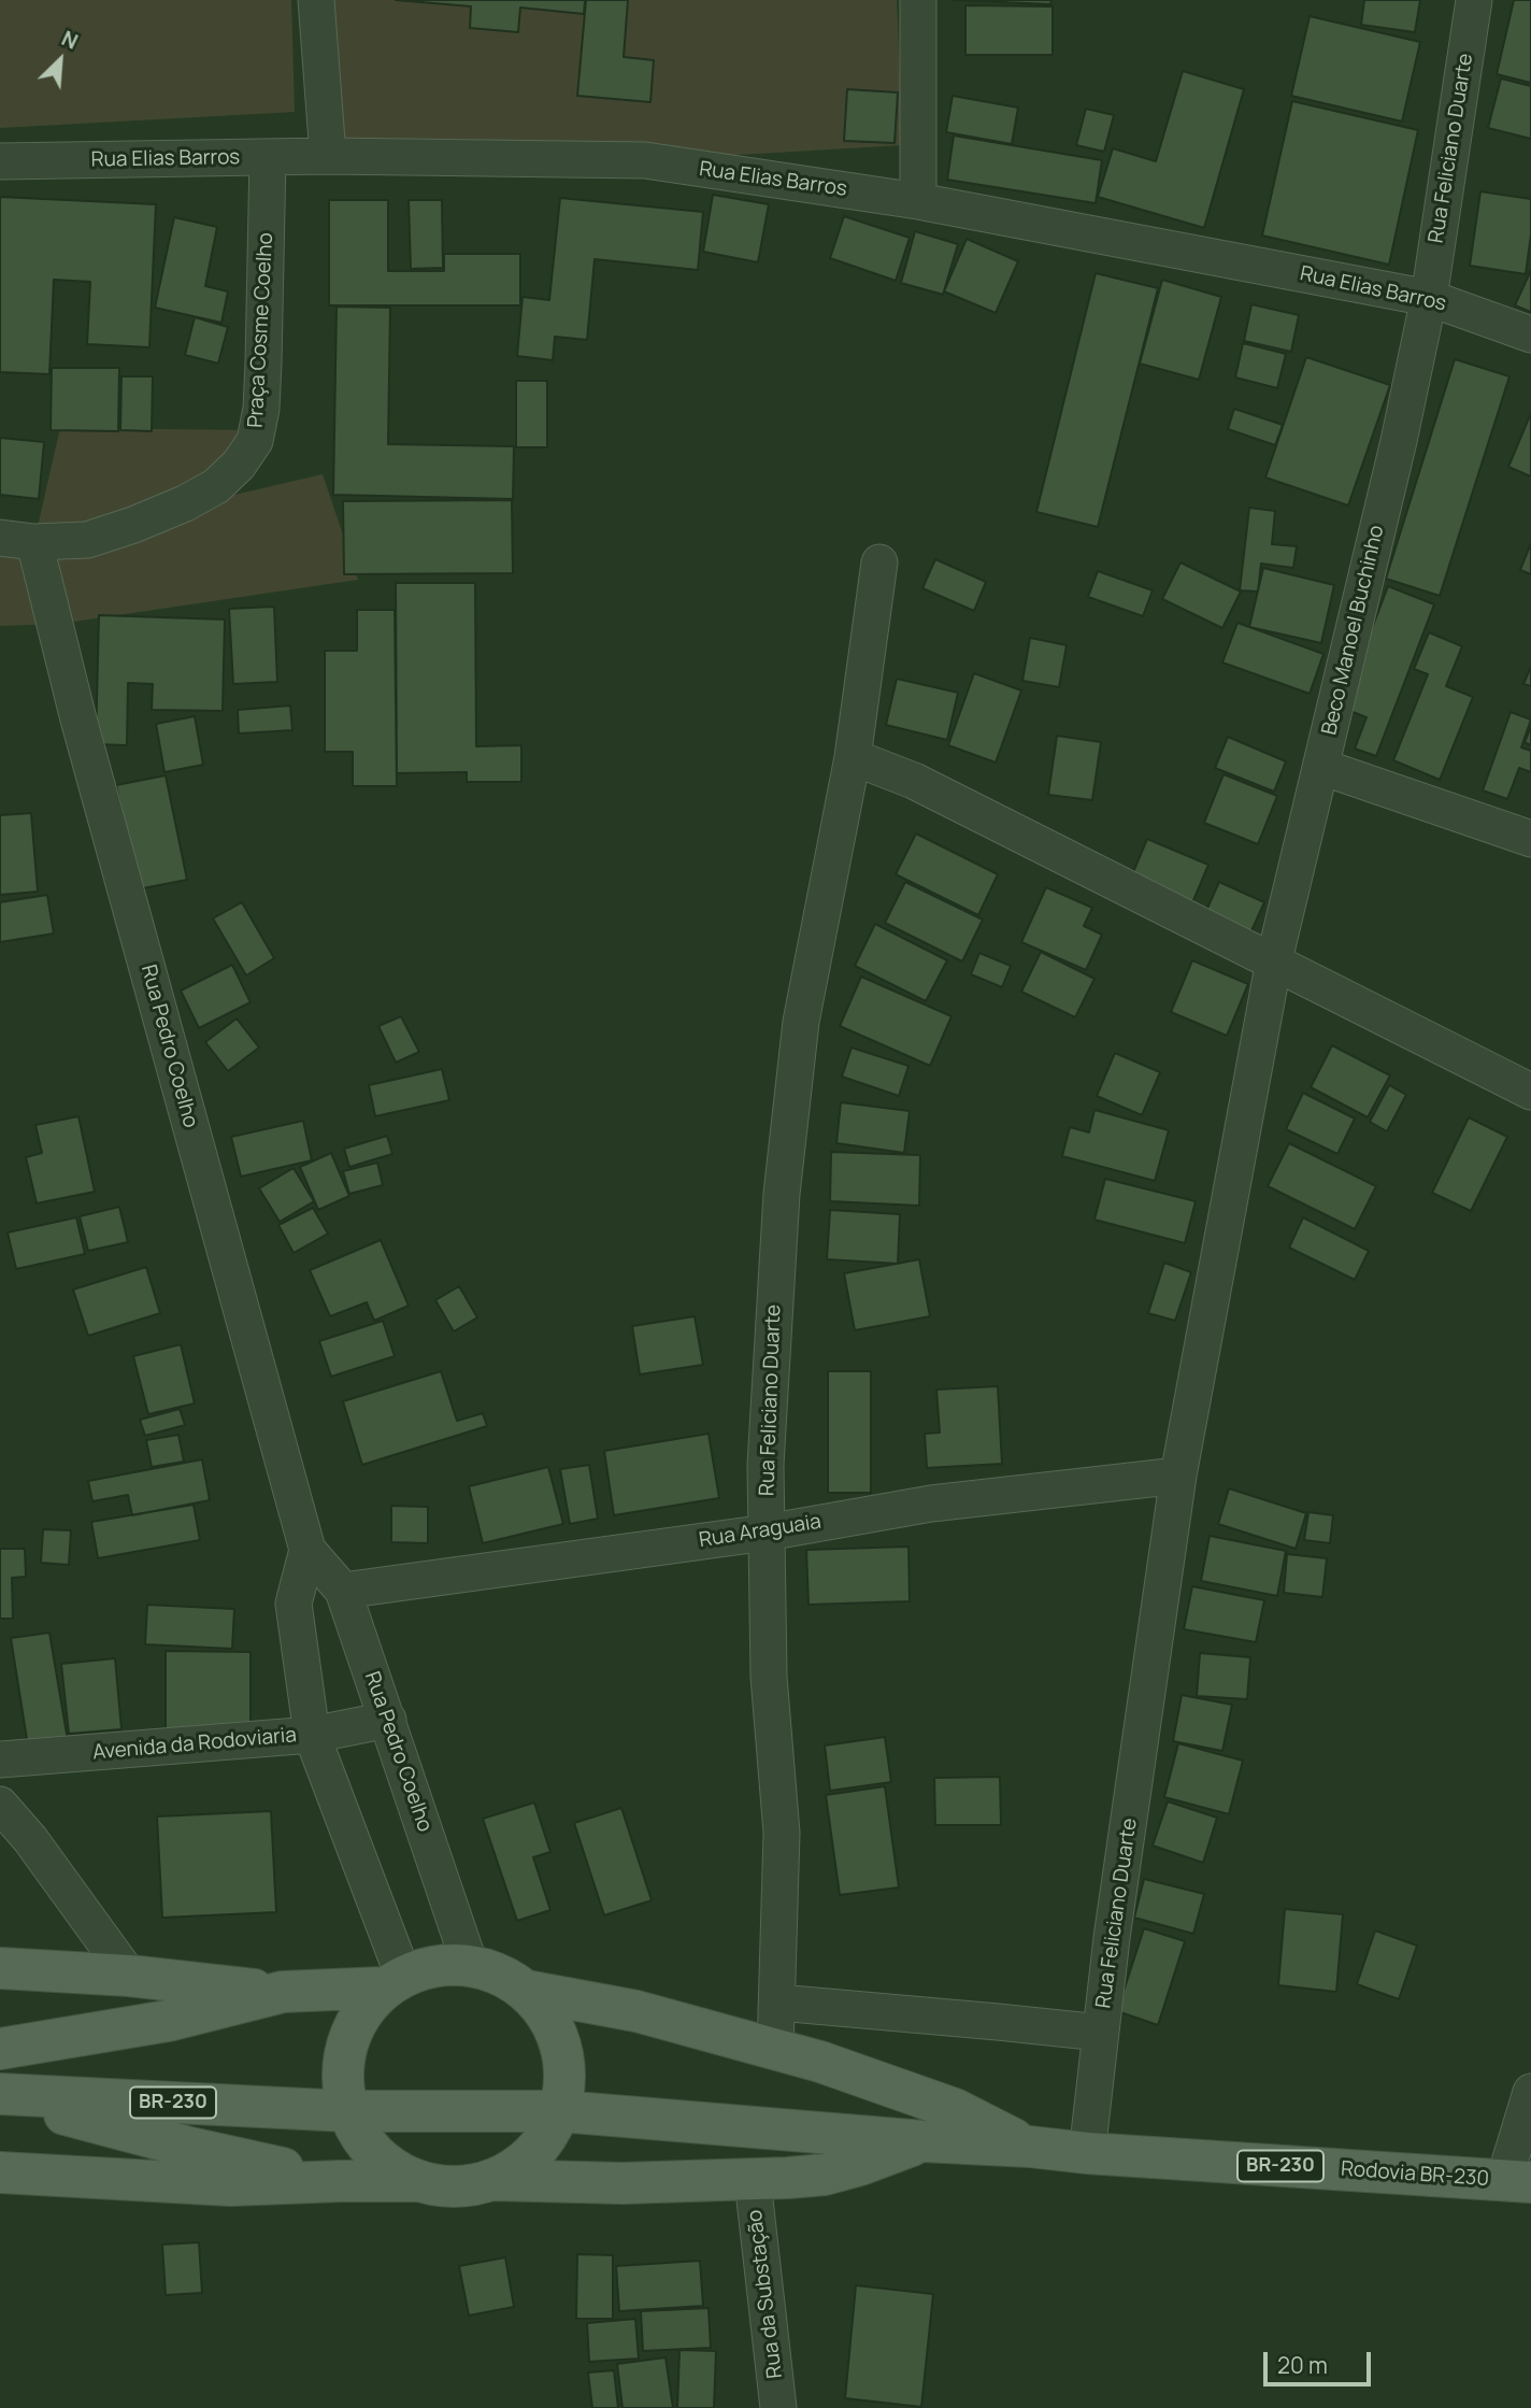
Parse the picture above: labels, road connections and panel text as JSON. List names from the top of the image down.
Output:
{
  "streets": {
    "main road": ["BR-230", "Rodovia BR-230"],
    "street": [
      "Rua Feliciano Duarte",
      "Rua Elias Barros",
      "Praça Cosme Coelho",
      "Beco Manoel Buchinho",
      "Rua Pedro Coelho",
      "Rua Araguaia",
      "Avenida da Rodoviaria",
      "Rua da Substação"
    ]
  },
  "crossings": [
    ["Rua Feliciano Duarte", "Rua Elias Barros"],
    ["Rua Feliciano Duarte", "Beco Manoel Buchinho"],
    ["Rua Feliciano Duarte", "Rua Araguaia"],
    ["Rua Feliciano Duarte", "Rodovia BR-230"],
    ["Rua Elias Barros", "Praça Cosme Coelho"],
    ["Rua Elias Barros", "Beco Manoel Buchinho"],
    ["Praça Cosme Coelho", "Rua Pedro Coelho"],
    ["Rua Pedro Coelho", "Rua Araguaia"],
    ["Rua Pedro Coelho", "Avenida da Rodoviaria"],
    ["BR-230", "Rodovia BR-230"]
  ],
  "scale_bar": "20 m",
  "north": "top right"
}
